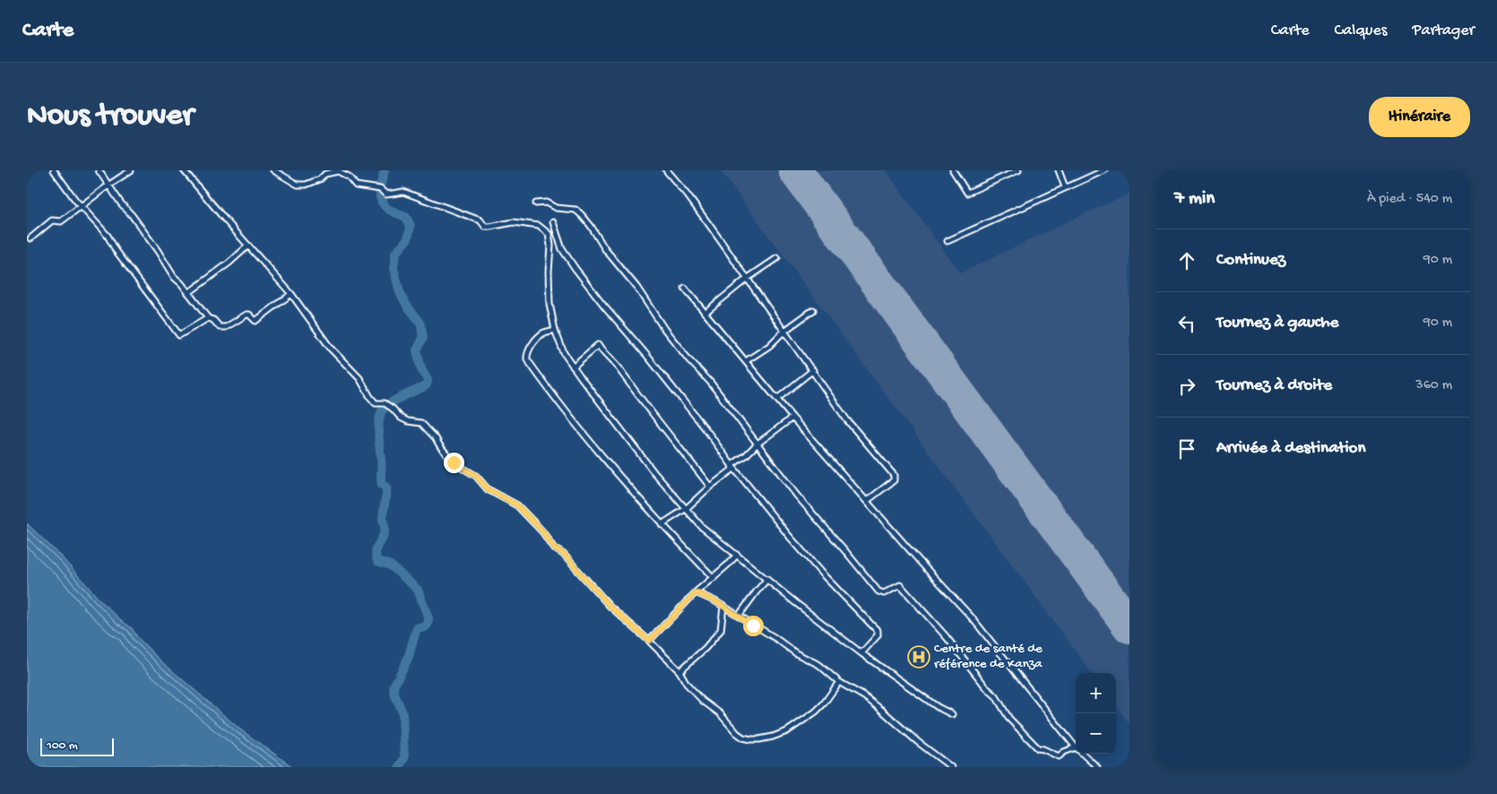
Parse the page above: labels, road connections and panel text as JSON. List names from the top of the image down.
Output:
{
  "places": {
    "hospital": ["Centre de santé de référence de Kanza"]
  },
  "scale_bar": "100 m",
  "page": {
    "header": "Carte",
    "nav": ["Carte", "Calques", "Partager"],
    "buttons": "Itinéraire",
    "title": "Nous trouver",
    "heading": ["7 min", "À pied · 540 m"],
    "list": [
      ["Continuez", "90 m"],
      ["Tournez à gauche", "90 m"],
      ["Tournez à droite", "360 m"],
      "Arrivée à destination"
    ],
    "map_buttons": ["+", "−"],
    "scale": "100 m"
  }
}
